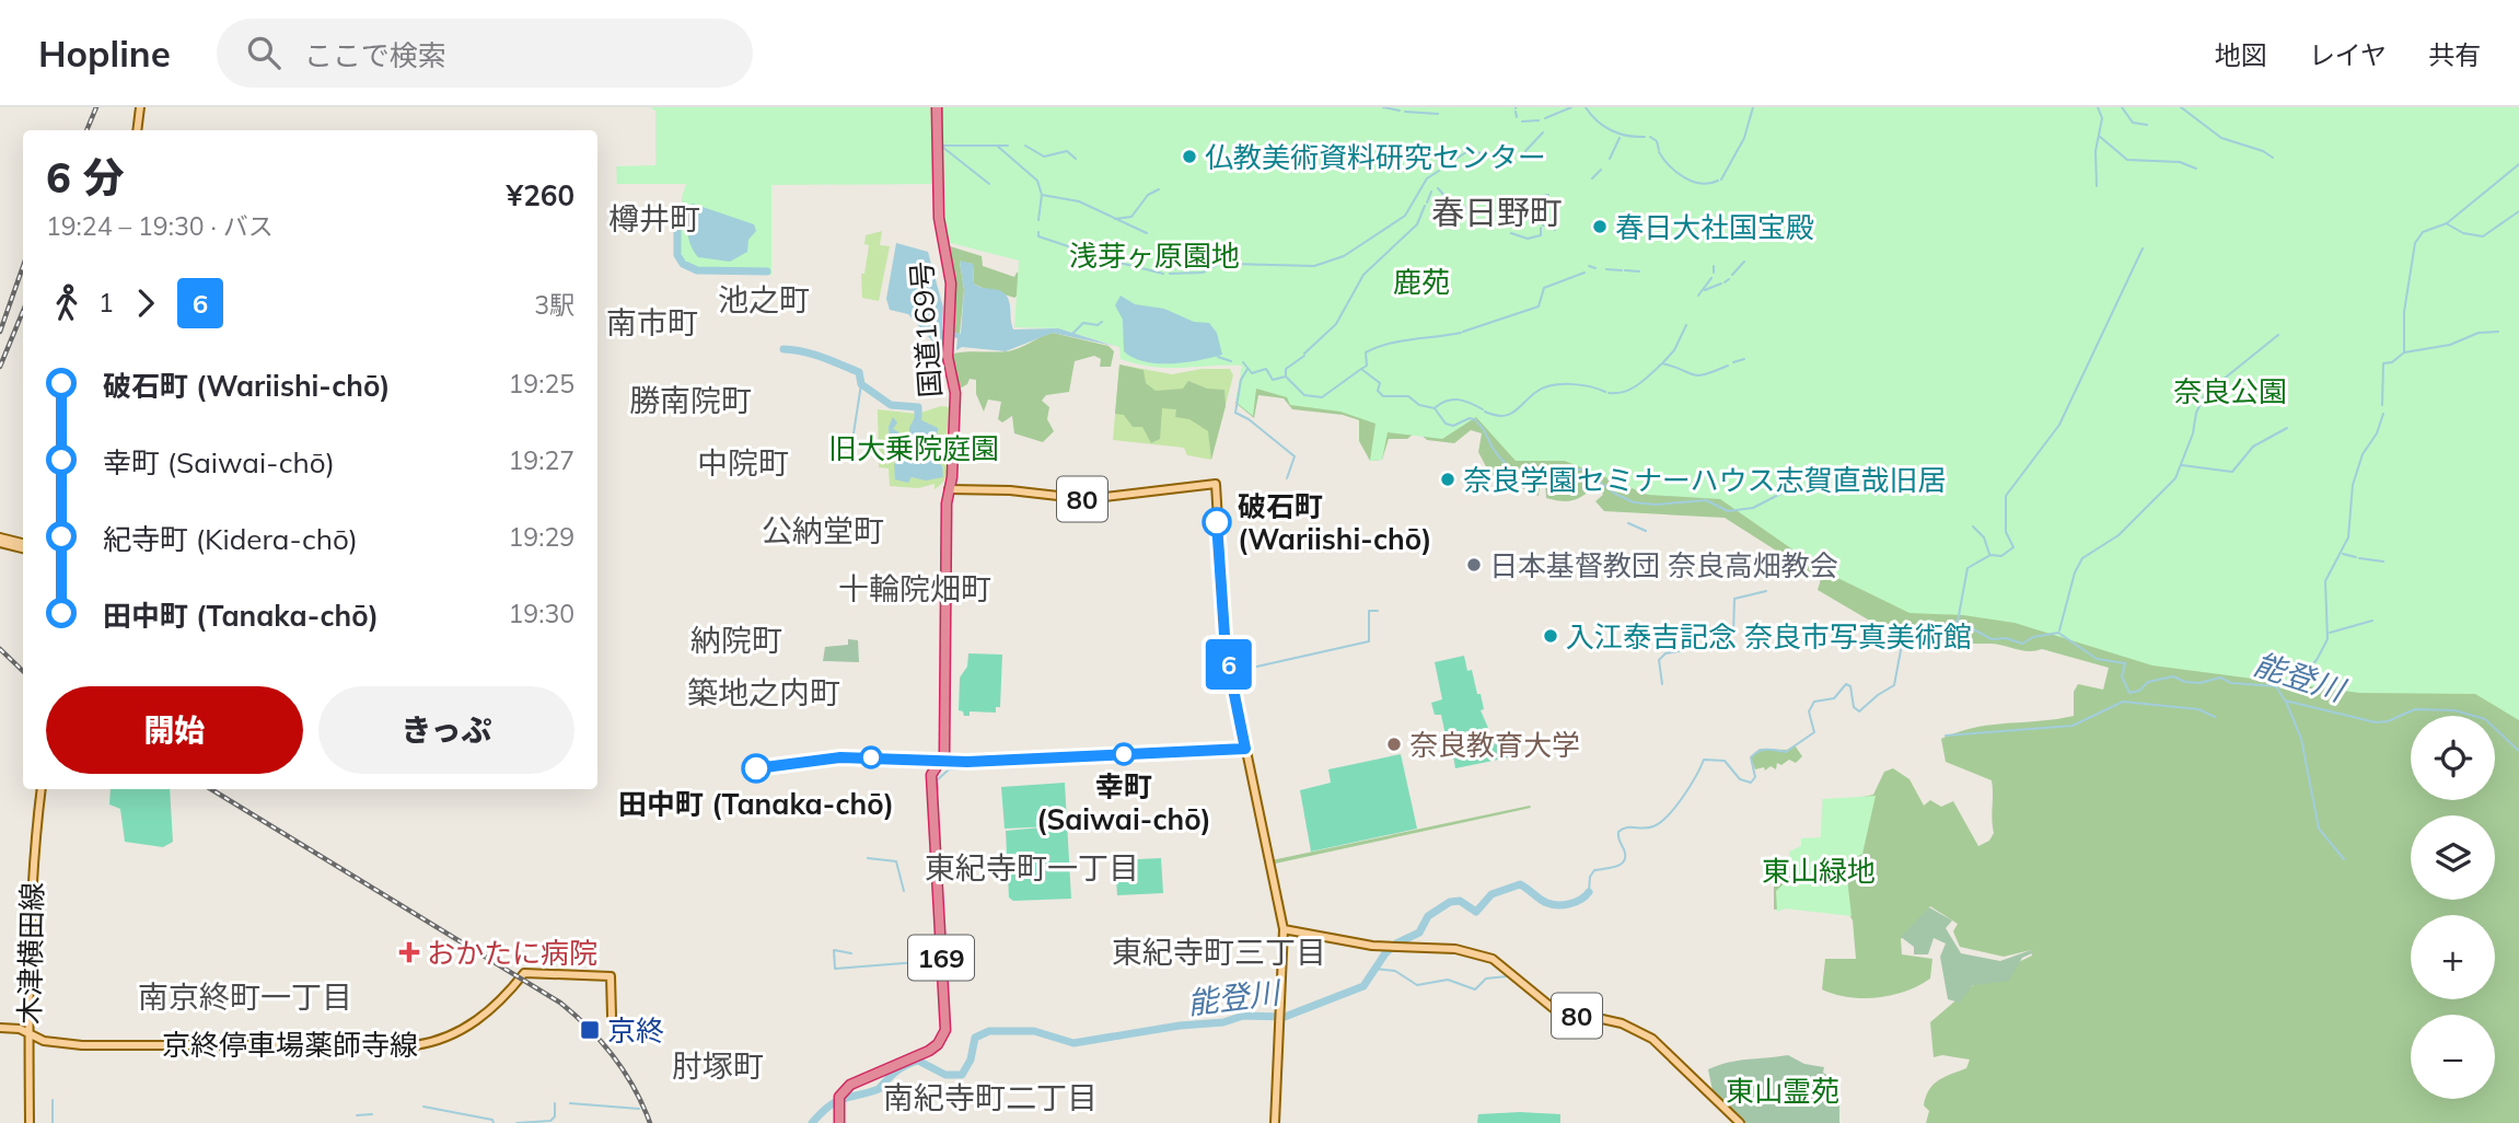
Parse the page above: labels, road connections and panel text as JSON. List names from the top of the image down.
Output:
{
  "streets": {
    "highway": ["国道169号", "169"],
    "main road": ["80", "木津横田線", "京終停車場薬師寺線"]
  },
  "crossings": [
    ["国道169号", "80"],
    ["木津横田線", "京終停車場薬師寺線"]
  ],
  "districts": [
    "春日野町",
    "樽井町",
    "池之町",
    "南市町",
    "勝南院町",
    "中院町",
    "公納堂町",
    "十輪院畑町",
    "納院町",
    "築地之内町",
    "東紀寺町一丁目",
    "東紀寺町三丁目",
    "南京終町一丁目",
    "肘塚町",
    "南紀寺町二丁目"
  ],
  "water": ["能登川"],
  "parks": [
    "浅芽ヶ原園地",
    "鹿苑",
    "奈良公園",
    "旧大乗院庭園",
    "東山緑地",
    "東山霊苑"
  ],
  "places": {
    "other": [
      "仏教美術資料研究センター",
      "春日大社国宝殿",
      "奈良学園セミナーハウス志賀直哉旧居",
      "破石町 (Wariishi-chō)",
      "日本基督教団 奈良高畑教会",
      "入江泰吉記念 奈良市写真美術館",
      "奈良教育大学",
      "幸町 (Saiwai-chō)",
      "田中町 (Tanaka-chō)"
    ],
    "health": ["おかたに病院"],
    "transit": ["京終"]
  },
  "lines": ["bus line 6"],
  "page": {
    "header": "Hopline",
    "search": "ここで検索",
    "nav": ["地図", "レイヤ", "共有"],
    "on_map": "6",
    "heading": ["6 分", "19:24 – 19:30 · バス", "¥260"],
    "legs": ["1", "6", "3駅"],
    "list": [
      {
        "name": "破石町 (Wariishi-chō)",
        "value": "19:25"
      },
      {
        "name": "幸町 (Saiwai-chō)",
        "value": "19:27"
      },
      {
        "name": "紀寺町 (Kidera-chō)",
        "value": "19:29"
      },
      {
        "name": "田中町 (Tanaka-chō)",
        "value": "19:30"
      }
    ],
    "buttons": ["開始", "きっぷ"],
    "map_buttons": ["+", "−"]
  }
}
